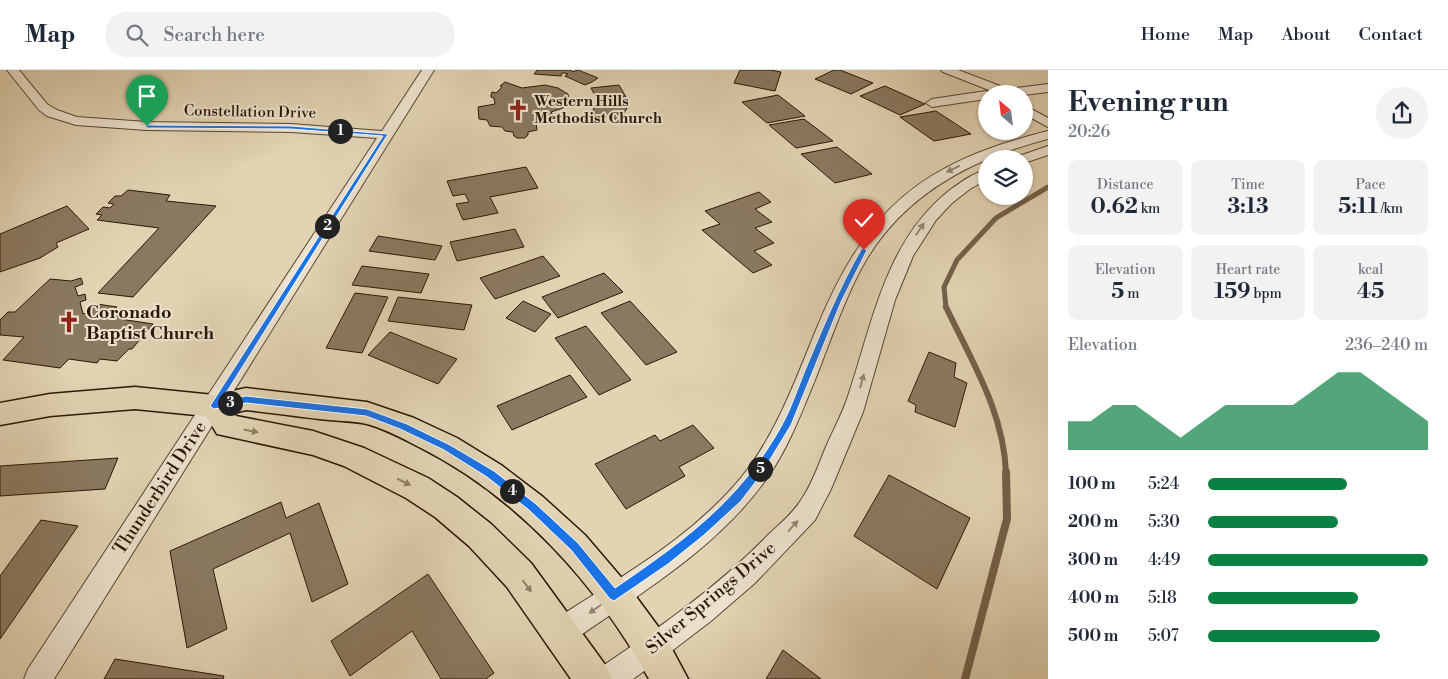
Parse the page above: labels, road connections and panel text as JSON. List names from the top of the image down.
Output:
{
  "streets": {
    "street": ["Constellation Drive", "Thunderbird Drive", "Silver Springs Drive"]
  },
  "crossings": [
    ["Constellation Drive", "Thunderbird Drive"]
  ],
  "places": {
    "church": ["Western Hills Methodist Church", "Coronado Baptist Church"]
  },
  "north": "top left",
  "page": {
    "header": "Map",
    "search": "Search here",
    "nav": [
      "Home",
      "Map",
      "About",
      "Contact"
    ],
    "heading": ["Evening run", "20:26"],
    "pins": [
      "1",
      "2",
      "3",
      "5",
      "4"
    ],
    "stats": [
      ["Distance", "0.62 km"],
      ["Time", "3:13"],
      ["Pace", "5:11 /km"],
      ["Elevation", "5 m"],
      ["Heart rate", "159 bpm"],
      ["kcal", "45"]
    ],
    "chart": ["Elevation", "236–240 m"],
    "list": [
      {
        "name": "100 m",
        "note": "5:24"
      },
      {
        "name": "200 m",
        "note": "5:30"
      },
      {
        "name": "300 m",
        "note": "4:49"
      },
      {
        "name": "400 m",
        "note": "5:18"
      },
      {
        "name": "500 m",
        "note": "5:07"
      }
    ]
  }
}
